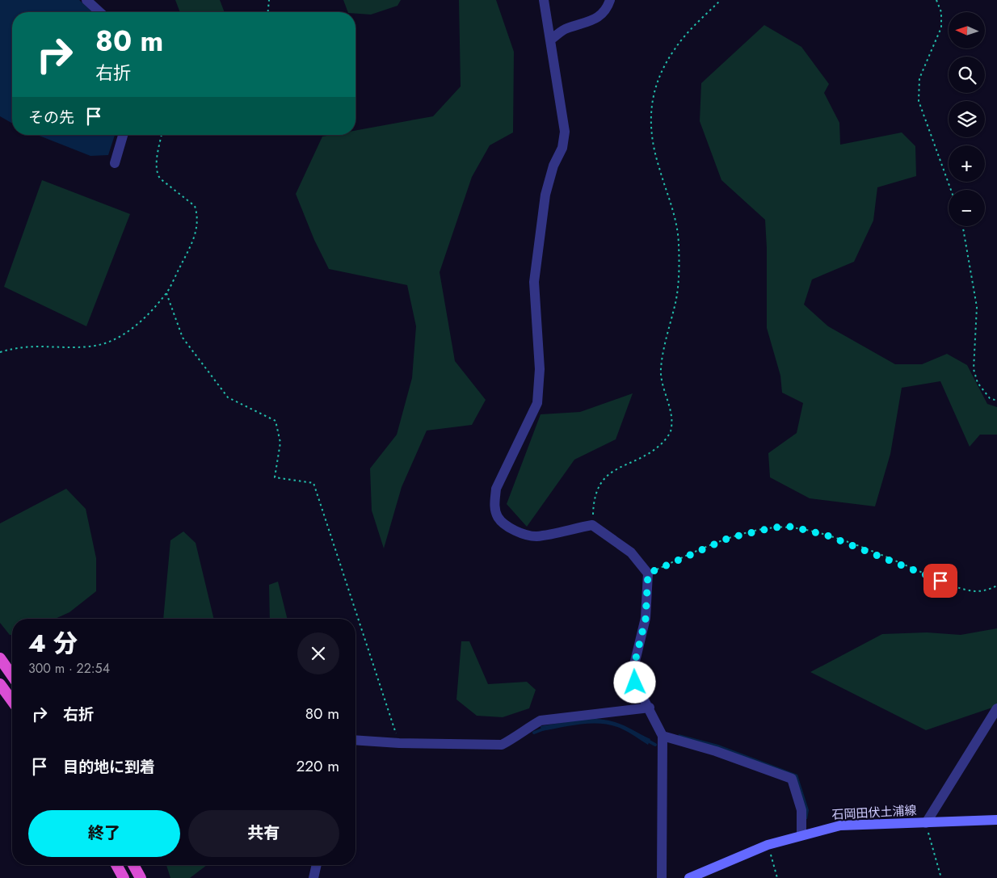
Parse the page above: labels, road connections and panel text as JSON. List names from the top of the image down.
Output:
{
  "streets": {
    "main road": ["石岡田伏土浦線"]
  },
  "north": "left",
  "page": {
    "map_buttons": ["+", "−"],
    "turn": ["80 m", "右折"],
    "then": "その先",
    "heading": ["4 分", "300 m · 22:54"],
    "list": [
      {
        "name": "右折",
        "value": "80 m"
      },
      {
        "name": "目的地に到着",
        "value": "220 m"
      }
    ],
    "buttons": ["終了", "共有"]
  }
}
